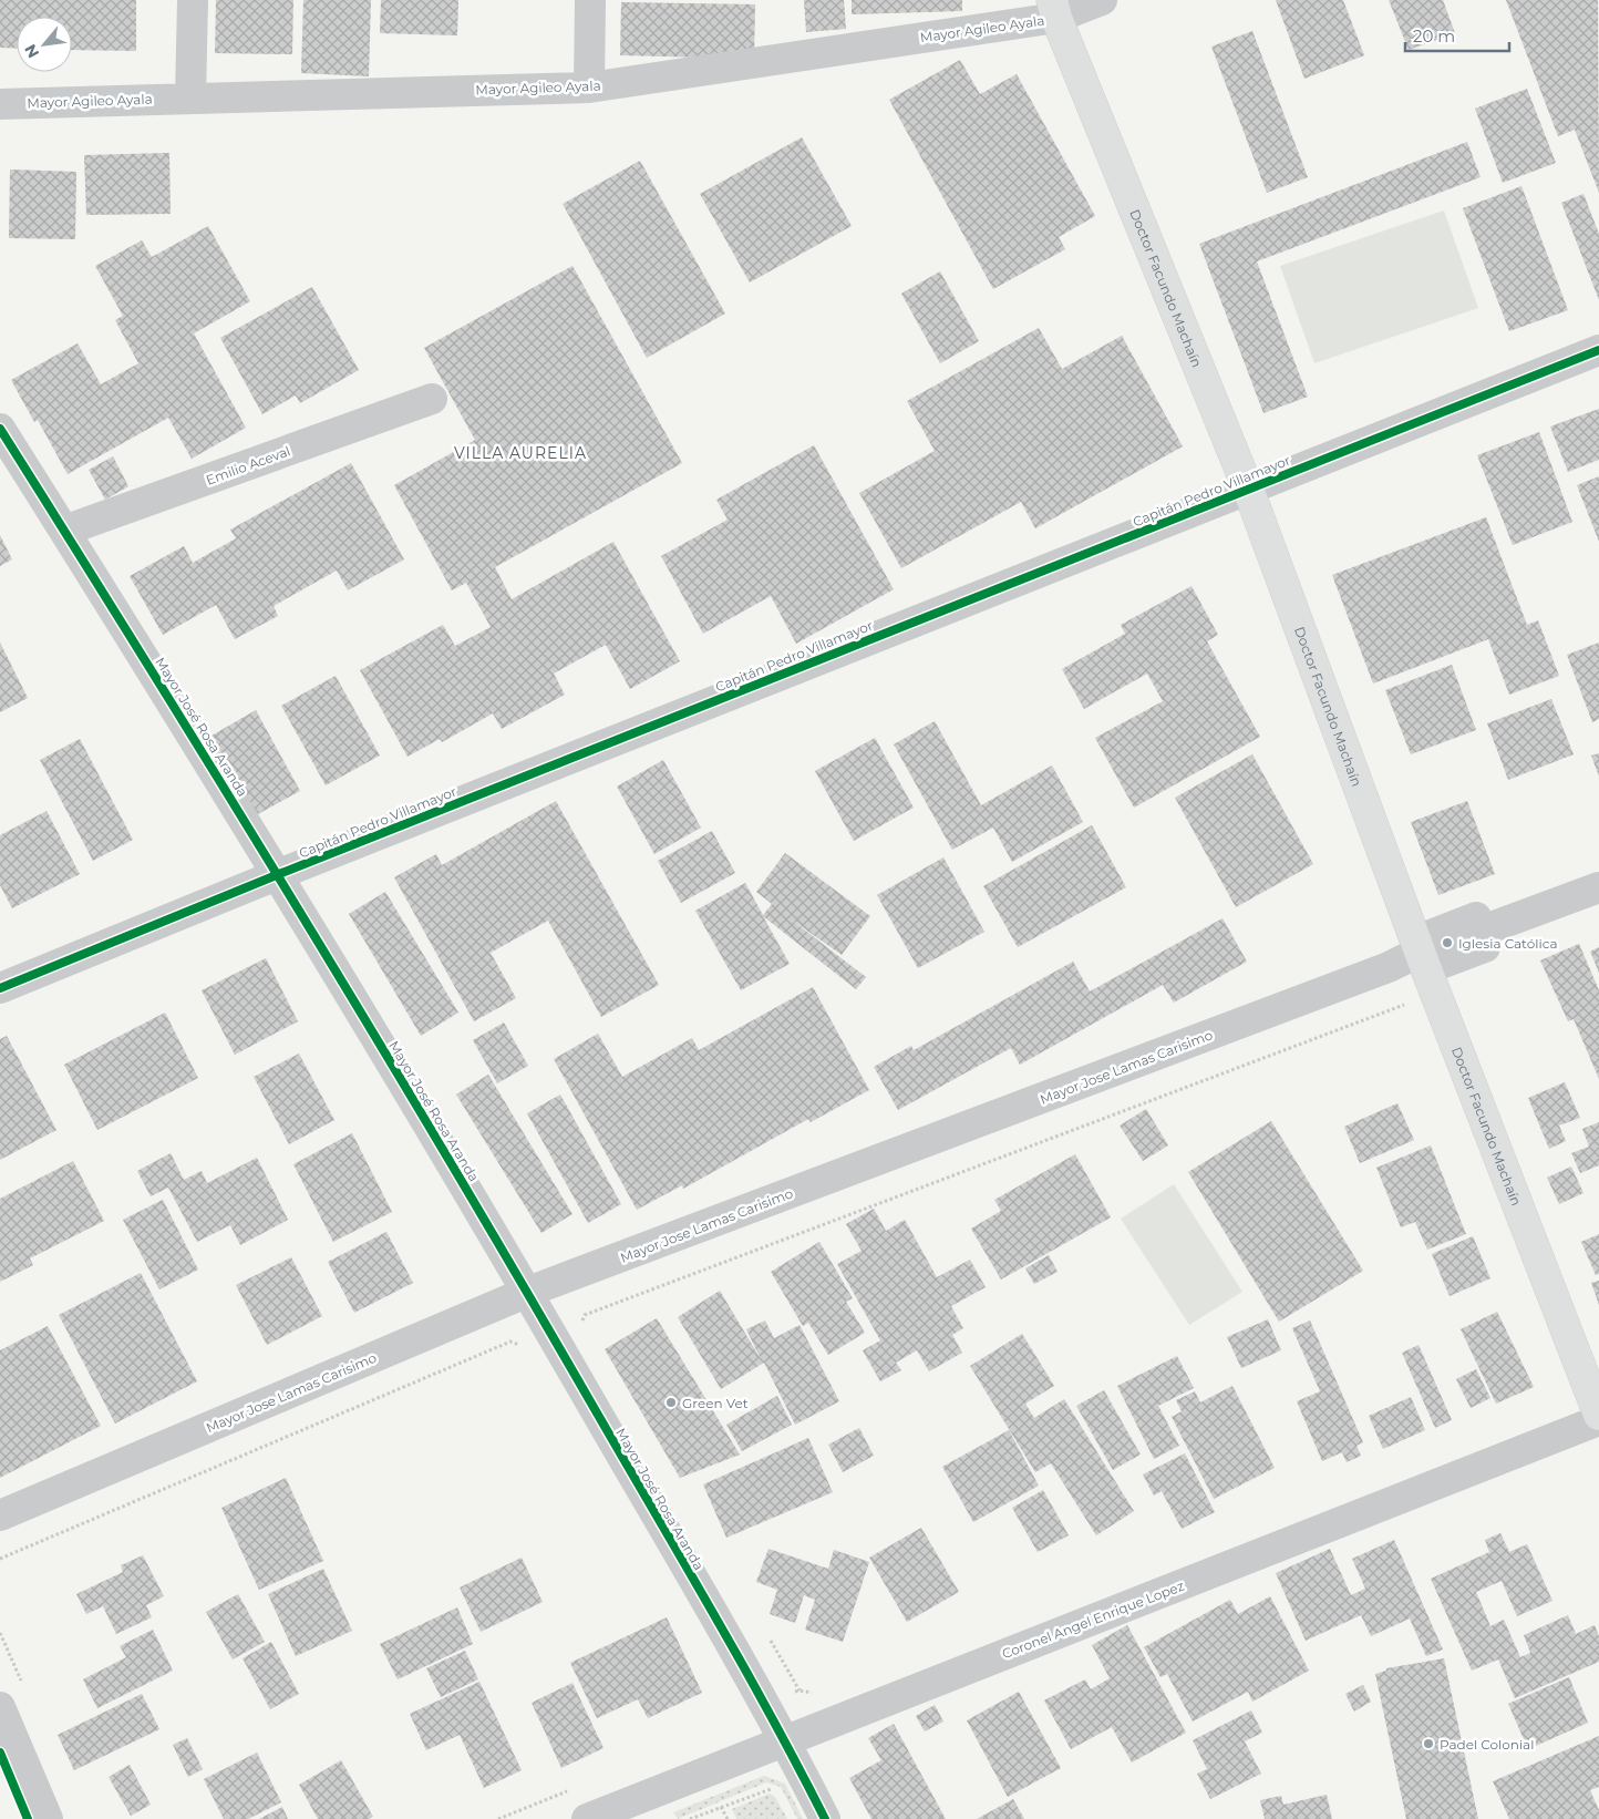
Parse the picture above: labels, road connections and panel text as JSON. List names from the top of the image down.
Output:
{
  "streets": {
    "main road": ["Doctor Facundo Machaín"],
    "street": [
      "Mayor Agileo Ayala",
      "Emilio Aceval",
      "Capitán Pedro Villamayor",
      "Mayor José Rosa Aranda",
      "Mayor Jose Lamas Carisimo",
      "Coronel Angel Enrique Lopez"
    ]
  },
  "crossings": [
    ["Mayor Agileo Ayala", "Doctor Facundo Machaín"],
    ["Doctor Facundo Machaín", "Capitán Pedro Villamayor"],
    ["Doctor Facundo Machaín", "Mayor Jose Lamas Carisimo"],
    ["Emilio Aceval", "Mayor José Rosa Aranda"],
    ["Capitán Pedro Villamayor", "Mayor José Rosa Aranda"],
    ["Mayor José Rosa Aranda", "Mayor Jose Lamas Carisimo"],
    ["Mayor José Rosa Aranda", "Coronel Angel Enrique Lopez"]
  ],
  "districts": ["VILLA AURELIA"],
  "places": ["Iglesia Católica", "Green Vet", "Padel Colonial"],
  "scale_bar": "20 m",
  "north": "bottom left"
}
